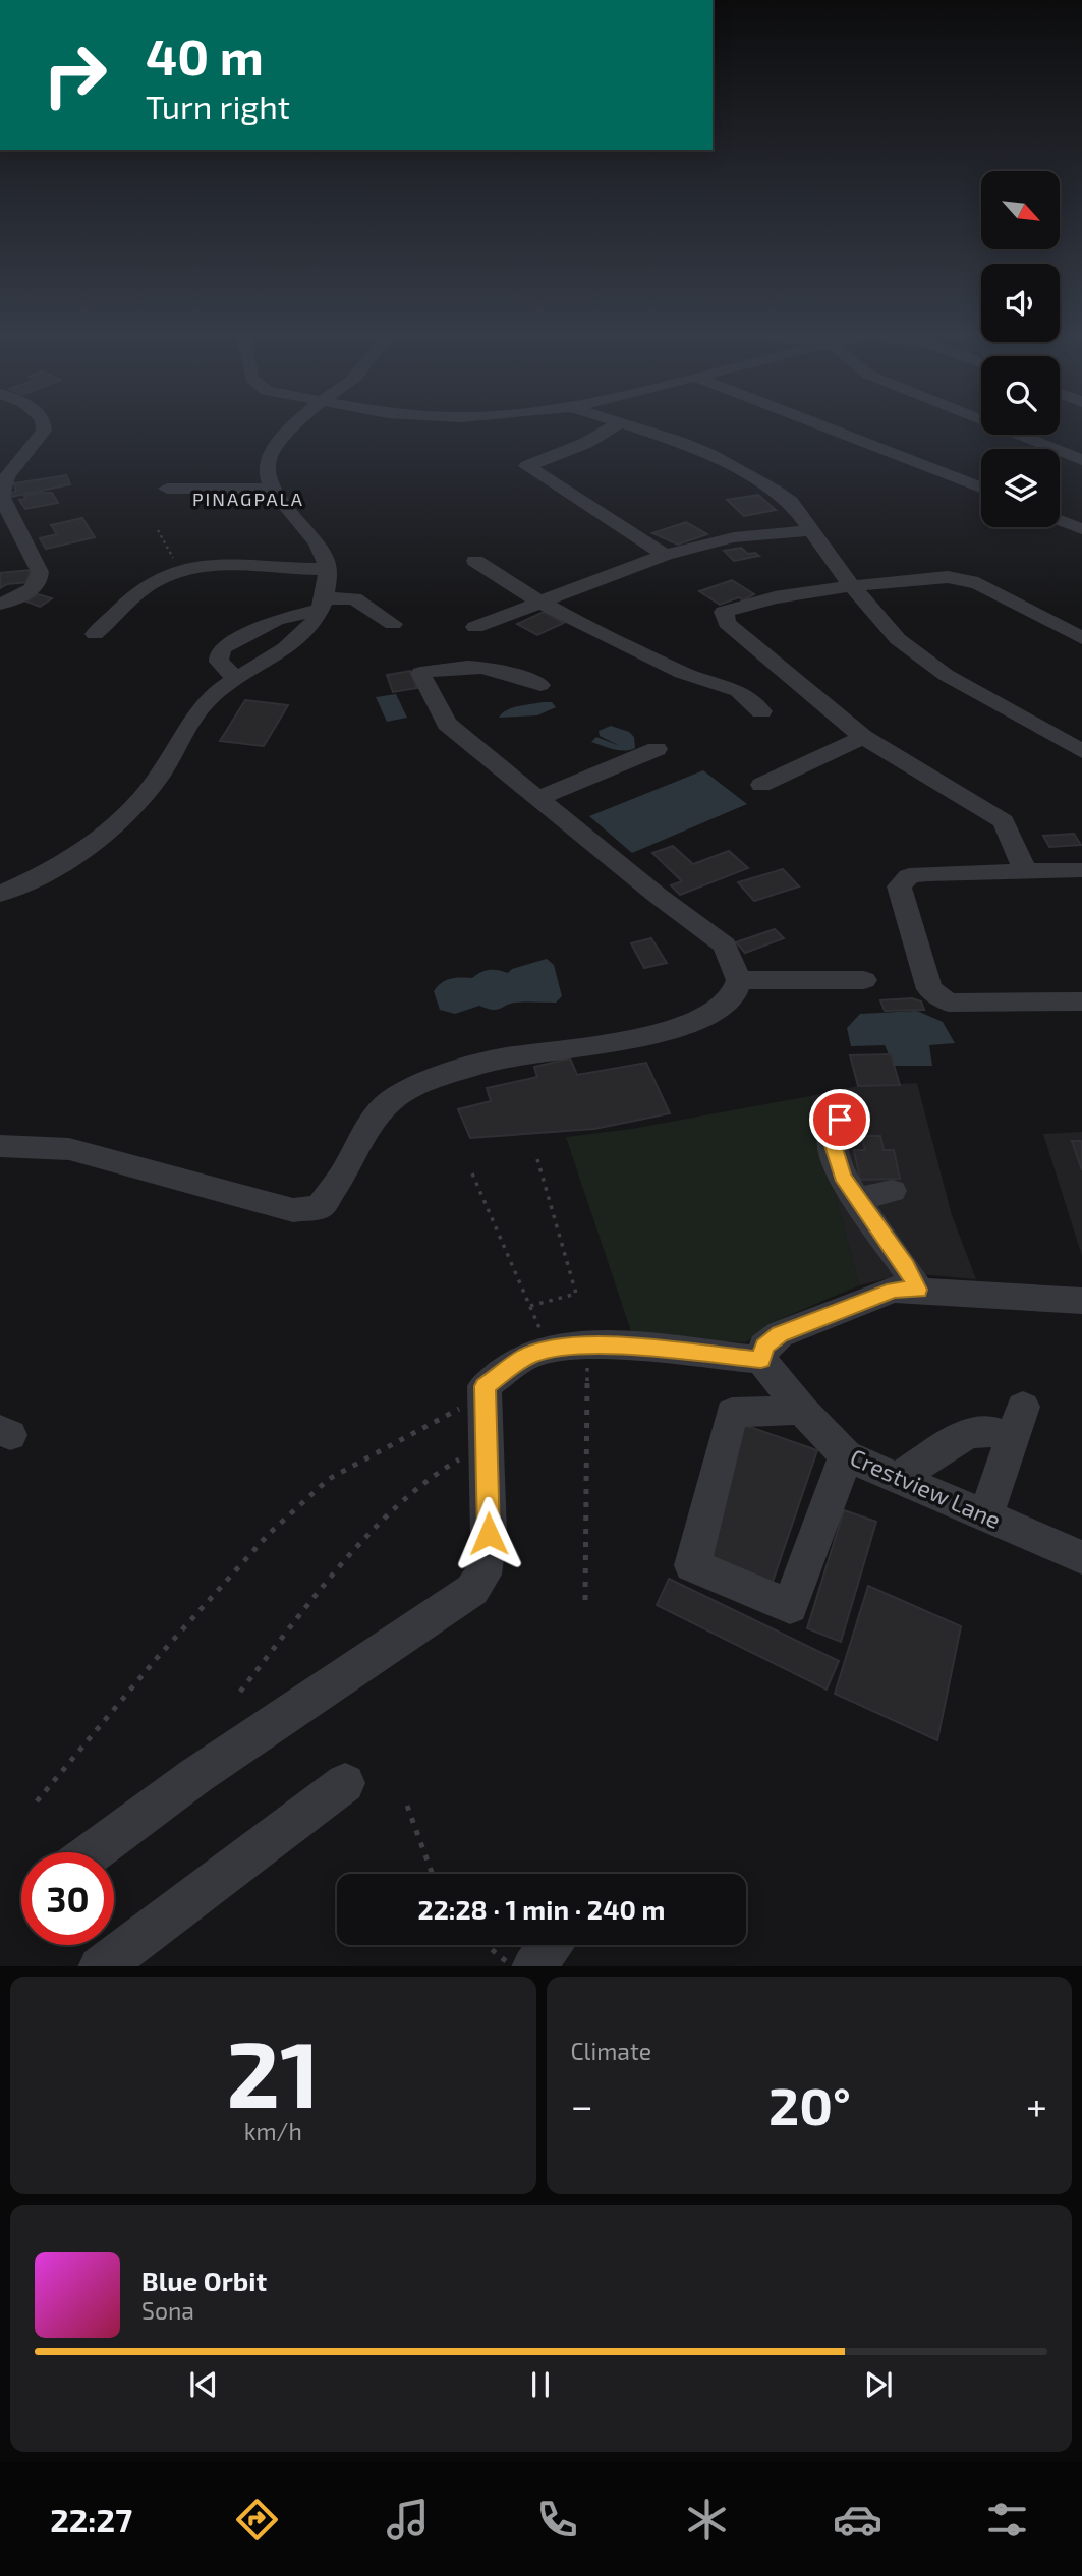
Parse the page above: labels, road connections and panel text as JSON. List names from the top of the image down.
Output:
{
  "streets": {
    "street": ["Crestview Lane"]
  },
  "districts": ["PINAGPALA"],
  "north": "bottom right",
  "page": {
    "turn": ["40 m", "Turn right"],
    "limit": "30",
    "trip": "22:28 · 1 min · 240 m",
    "tile": [
      ["21", "km/h"],
      "Climate"
    ],
    "heat": ["−", "20°", "+"],
    "song": ["Blue Orbit", "Sona"],
    "tabs": "22:27"
  }
}
